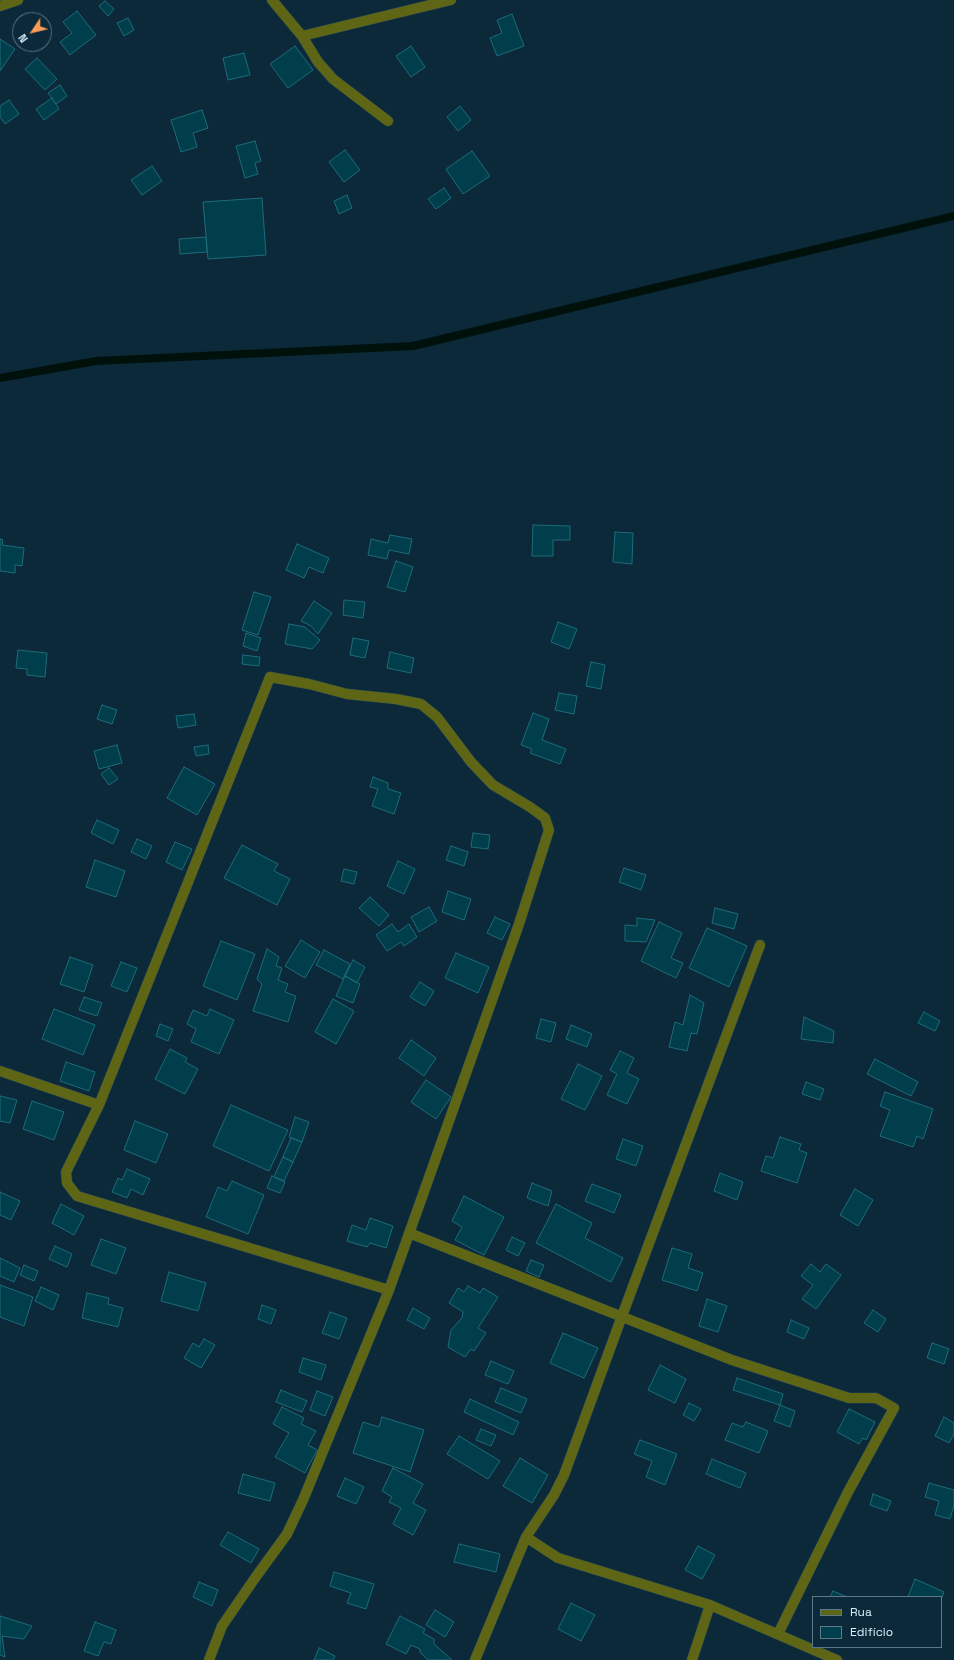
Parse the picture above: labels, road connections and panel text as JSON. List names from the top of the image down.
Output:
{
  "legend": ["Rua", "Edifício"],
  "north": "bottom left"
}
